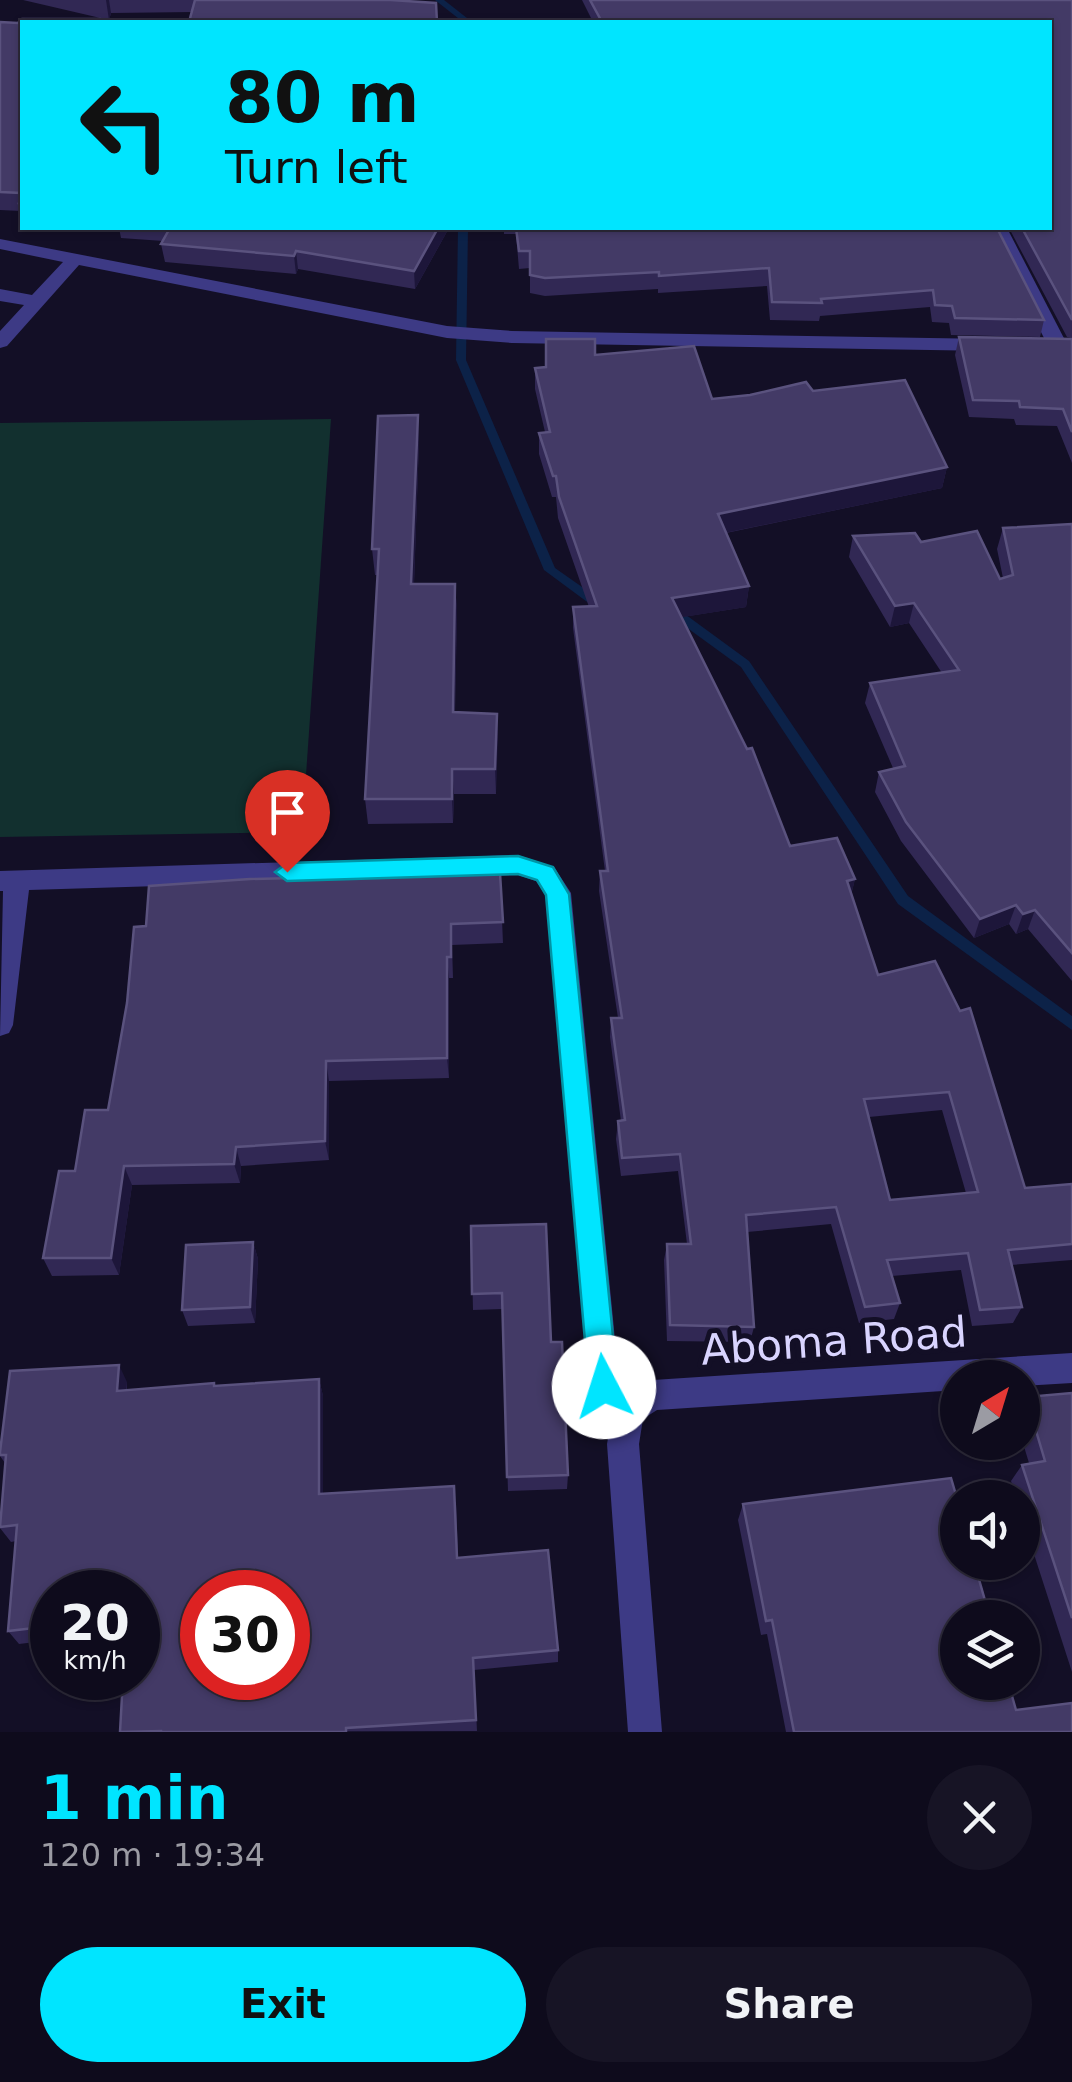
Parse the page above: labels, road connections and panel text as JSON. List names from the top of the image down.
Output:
{
  "streets": {
    "street": ["Aboma Road"]
  },
  "north": "top right",
  "page": {
    "turn": ["80 m", "Turn left"],
    "speed": "20 km/h",
    "limit": "30",
    "heading": ["1 min", "120 m · 19:34"],
    "buttons": ["Exit", "Share"]
  }
}
